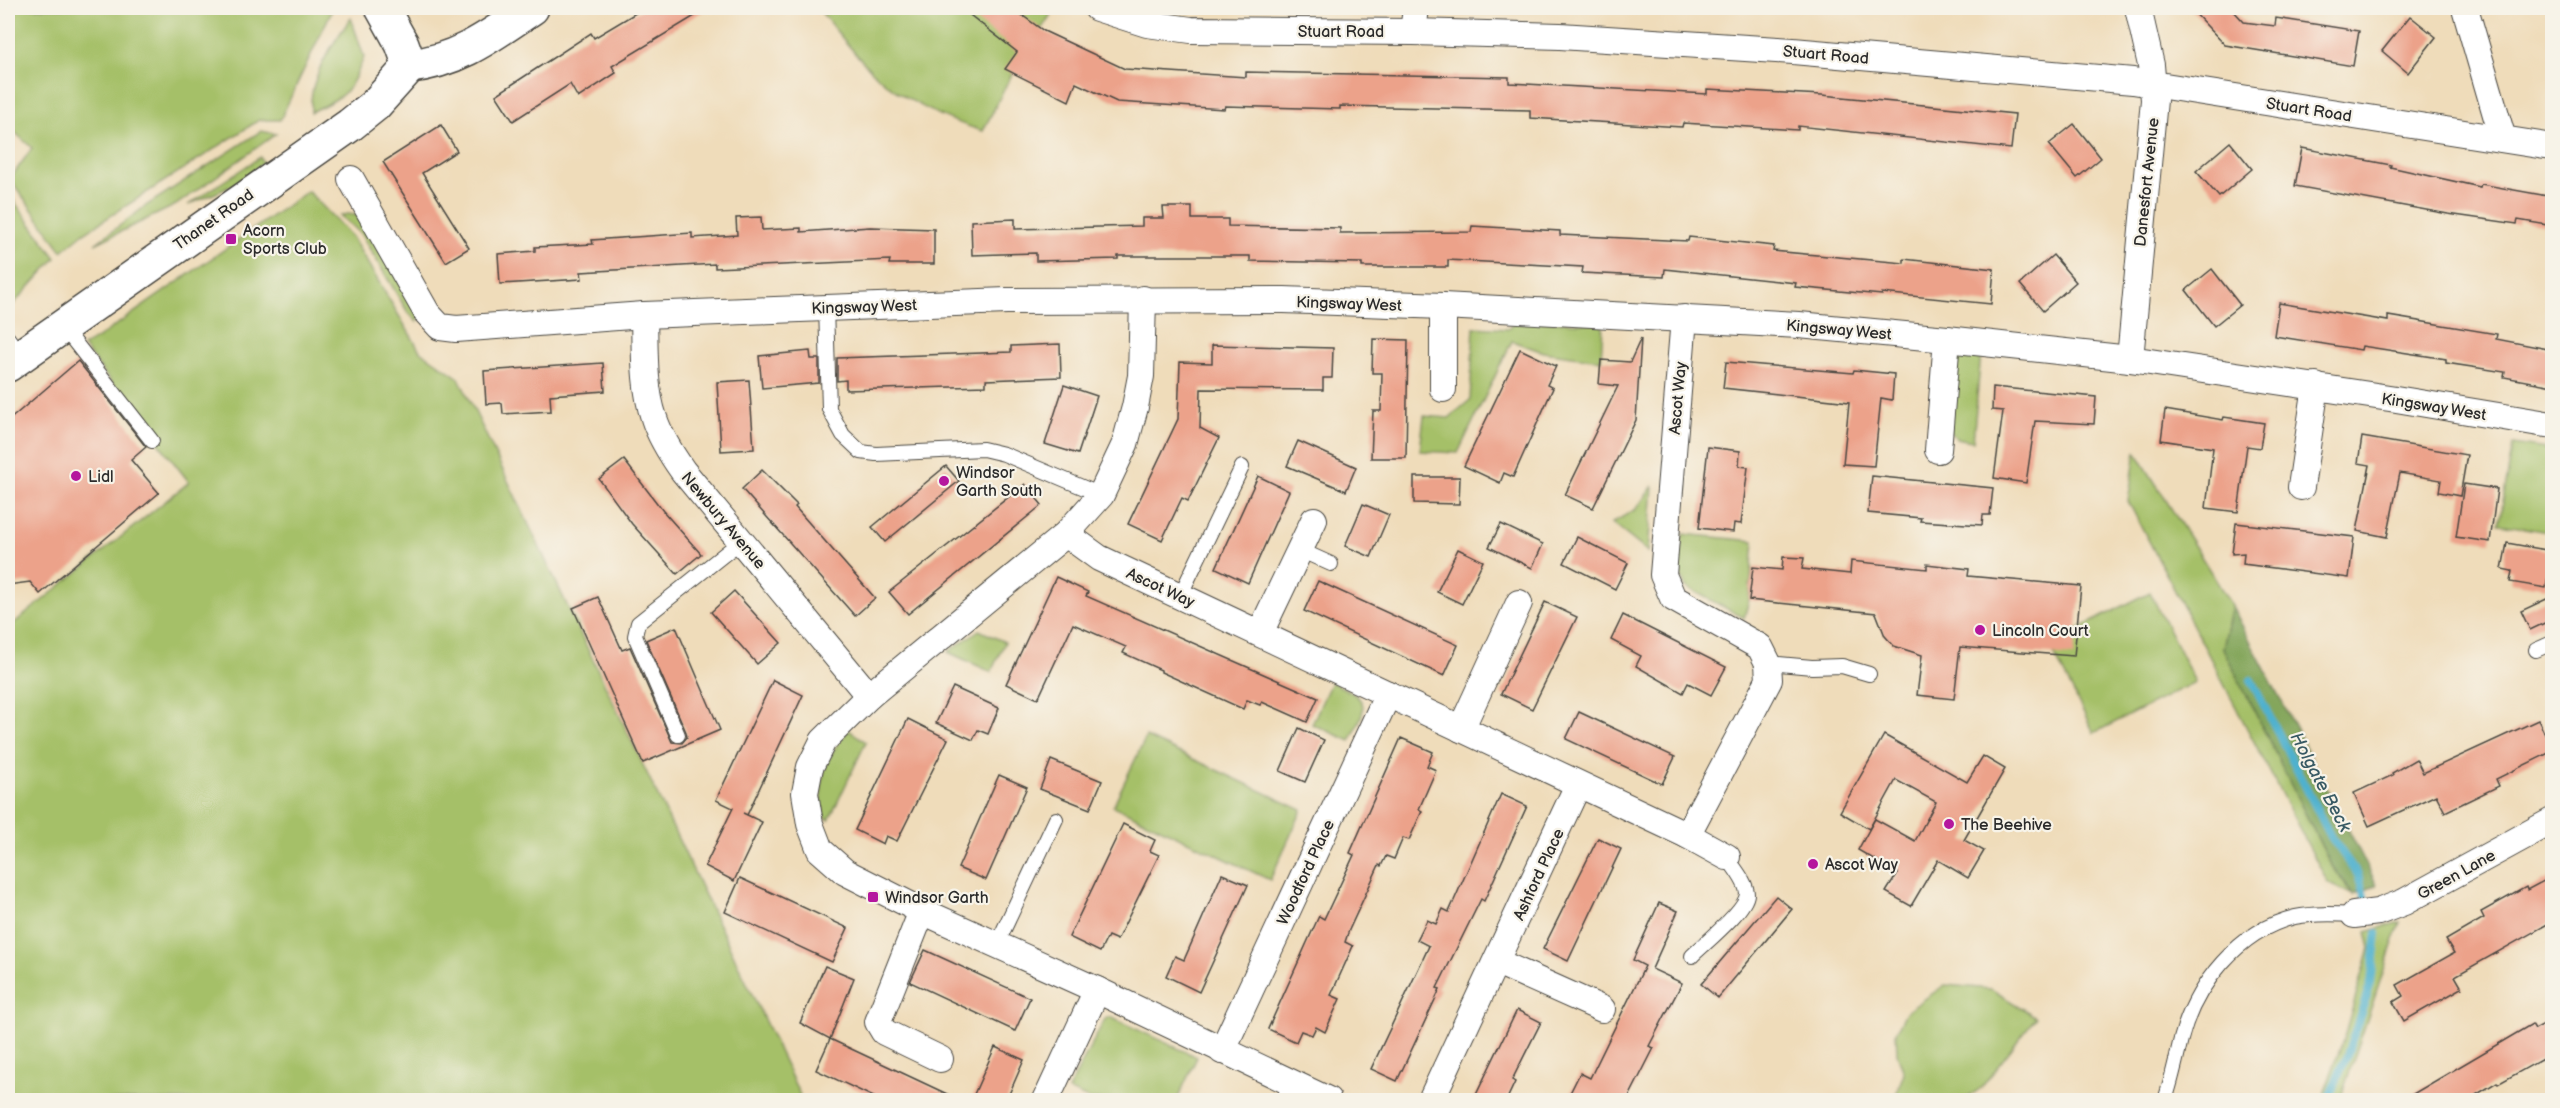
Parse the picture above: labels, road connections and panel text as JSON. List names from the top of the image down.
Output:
{
  "streets": {
    "street": [
      "Stuart Road",
      "Danesfort Avenue",
      "Thanet Road",
      "Kingsway West",
      "Ascot Way",
      "Newbury Avenue",
      "Woodford Place",
      "Ashford Place",
      "Green Lane"
    ]
  },
  "crossings": [
    ["Stuart Road", "Danesfort Avenue"],
    ["Danesfort Avenue", "Kingsway West"],
    ["Kingsway West", "Ascot Way"],
    ["Kingsway West", "Newbury Avenue"],
    ["Ascot Way", "Woodford Place"],
    ["Ascot Way", "Ashford Place"]
  ],
  "water": ["Holgate Beck"],
  "places": {
    "transit": ["Acorn Sports Club", "Windsor Garth"],
    "other": [
      "Lidl",
      "Windsor Garth South",
      "Lincoln Court",
      "The Beehive",
      "Ascot Way"
    ]
  }
}
